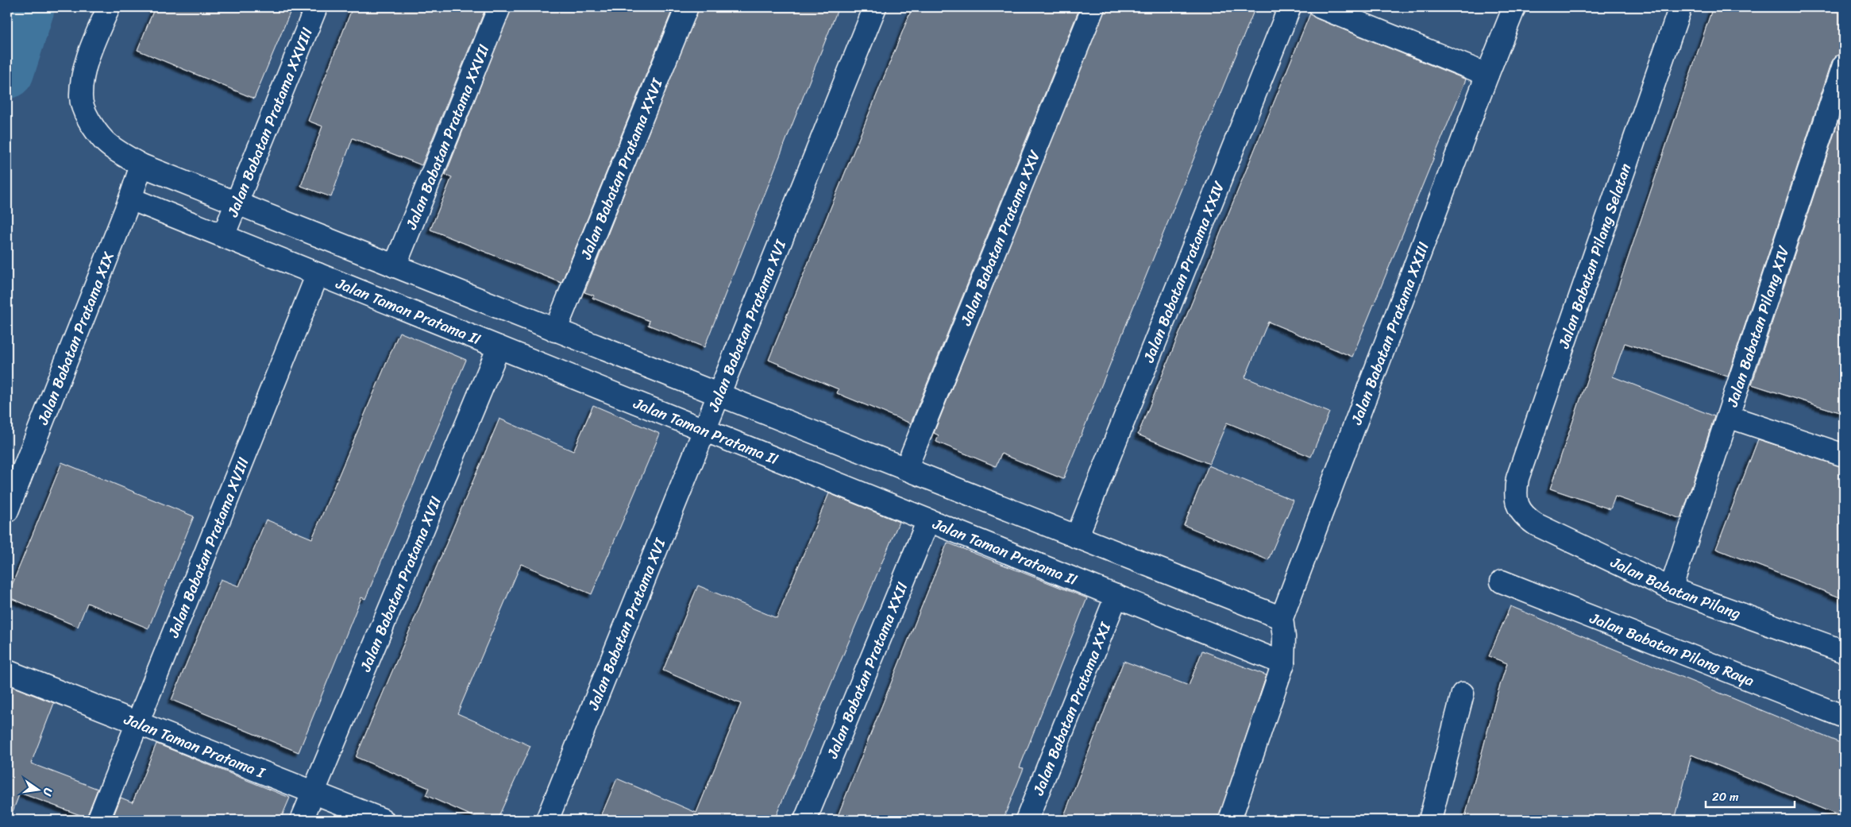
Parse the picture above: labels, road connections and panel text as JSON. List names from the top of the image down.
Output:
{
  "streets": {
    "street": [
      "Jalan Babatan Pratama XXVIII",
      "Jalan Babatan Pratama XXVII",
      "Jalan Babatan Pratama XXVI",
      "Jalan Babatan Pratama XXV",
      "Jalan Babatan Pilang Selatan",
      "Jalan Babatan Pratama XXIV",
      "Jalan Taman Pratama II",
      "Jalan Babatan Pratama XVI",
      "Jalan Babatan Pilang XIV",
      "Jalan Babatan Pratama XXIII",
      "Jalan Babatan Pratama XIX",
      "Jalan Babatan Pratama XVIII",
      "Jalan Babatan Pratama XVII",
      "Jalan Babatan Pilang",
      "Jalan Babatan Pilang Raya",
      "Jalan Babatan Pratama XXII",
      "Jalan Babatan Pratama XXI",
      "Jalan Taman Pratama I"
    ]
  },
  "crossings": [
    ["Jalan Babatan Pratama XXVIII", "Jalan Taman Pratama II"],
    ["Jalan Babatan Pilang Selatan", "Jalan Babatan Pilang"],
    ["Jalan Taman Pratama II", "Jalan Babatan Pratama XVI"],
    ["Jalan Taman Pratama II", "Jalan Babatan Pratama XXIII"],
    ["Jalan Taman Pratama II", "Jalan Babatan Pratama XIX"],
    ["Jalan Taman Pratama II", "Jalan Babatan Pratama XVIII"],
    ["Jalan Taman Pratama II", "Jalan Babatan Pratama XVII"],
    ["Jalan Taman Pratama II", "Jalan Babatan Pratama XXII"],
    ["Jalan Taman Pratama II", "Jalan Babatan Pratama XXI"],
    ["Jalan Babatan Pilang XIV", "Jalan Babatan Pilang"],
    ["Jalan Babatan Pratama XVIII", "Jalan Taman Pratama I"],
    ["Jalan Babatan Pratama XVII", "Jalan Taman Pratama I"]
  ],
  "scale_bar": "20 m",
  "north": "right"
}
